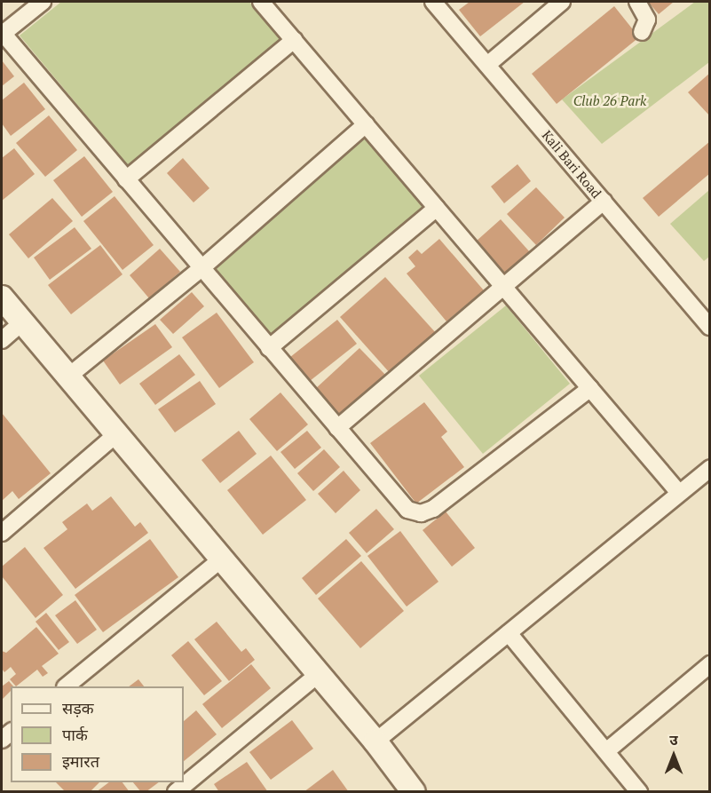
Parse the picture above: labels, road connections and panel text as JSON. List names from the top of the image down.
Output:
{
  "streets": {
    "street": ["Kali Bari Road"]
  },
  "parks": ["Club 26 Park"],
  "legend": ["सड़क", "पार्क", "इमारत"],
  "north": "top"
}
